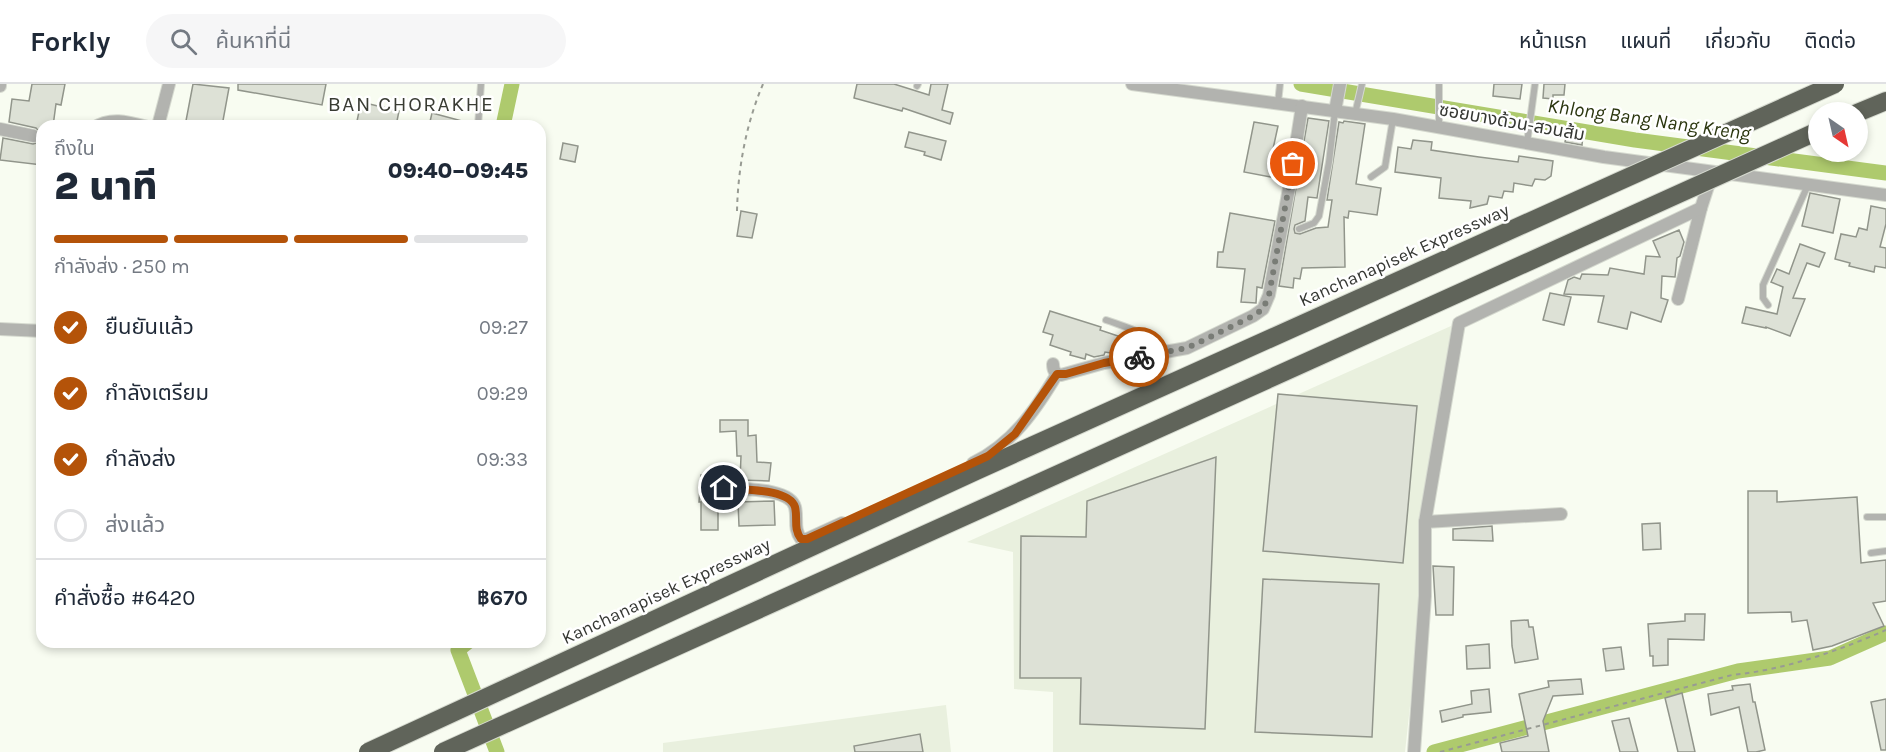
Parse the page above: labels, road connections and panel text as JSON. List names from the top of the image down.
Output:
{
  "streets": {
    "highway": ["Kanchanapisek Expressway"],
    "street": ["ซอยบางด้วน-สวนส้ม"]
  },
  "districts": ["BAN CHORAKHE"],
  "water": ["Khlong Bang Nang Kreng"],
  "north": "bottom right",
  "page": {
    "header": "Forkly",
    "search": "ค้นหาที่นี่",
    "nav": [
      "หน้าแรก",
      "แผนที่",
      "เกี่ยวกับ",
      "ติดต่อ"
    ],
    "heading": ["2 นาที", "ถึงใน", "09:40–09:45"],
    "panel": ["คำสั่งซื้อ #6420", "฿670"],
    "bar": "กำลังส่ง · 250 m",
    "list": [
      ["ยืนยันแล้ว", "09:27"],
      ["กำลังเตรียม", "09:29"],
      ["กำลังส่ง", "09:33"],
      "ส่งแล้ว"
    ]
  }
}
